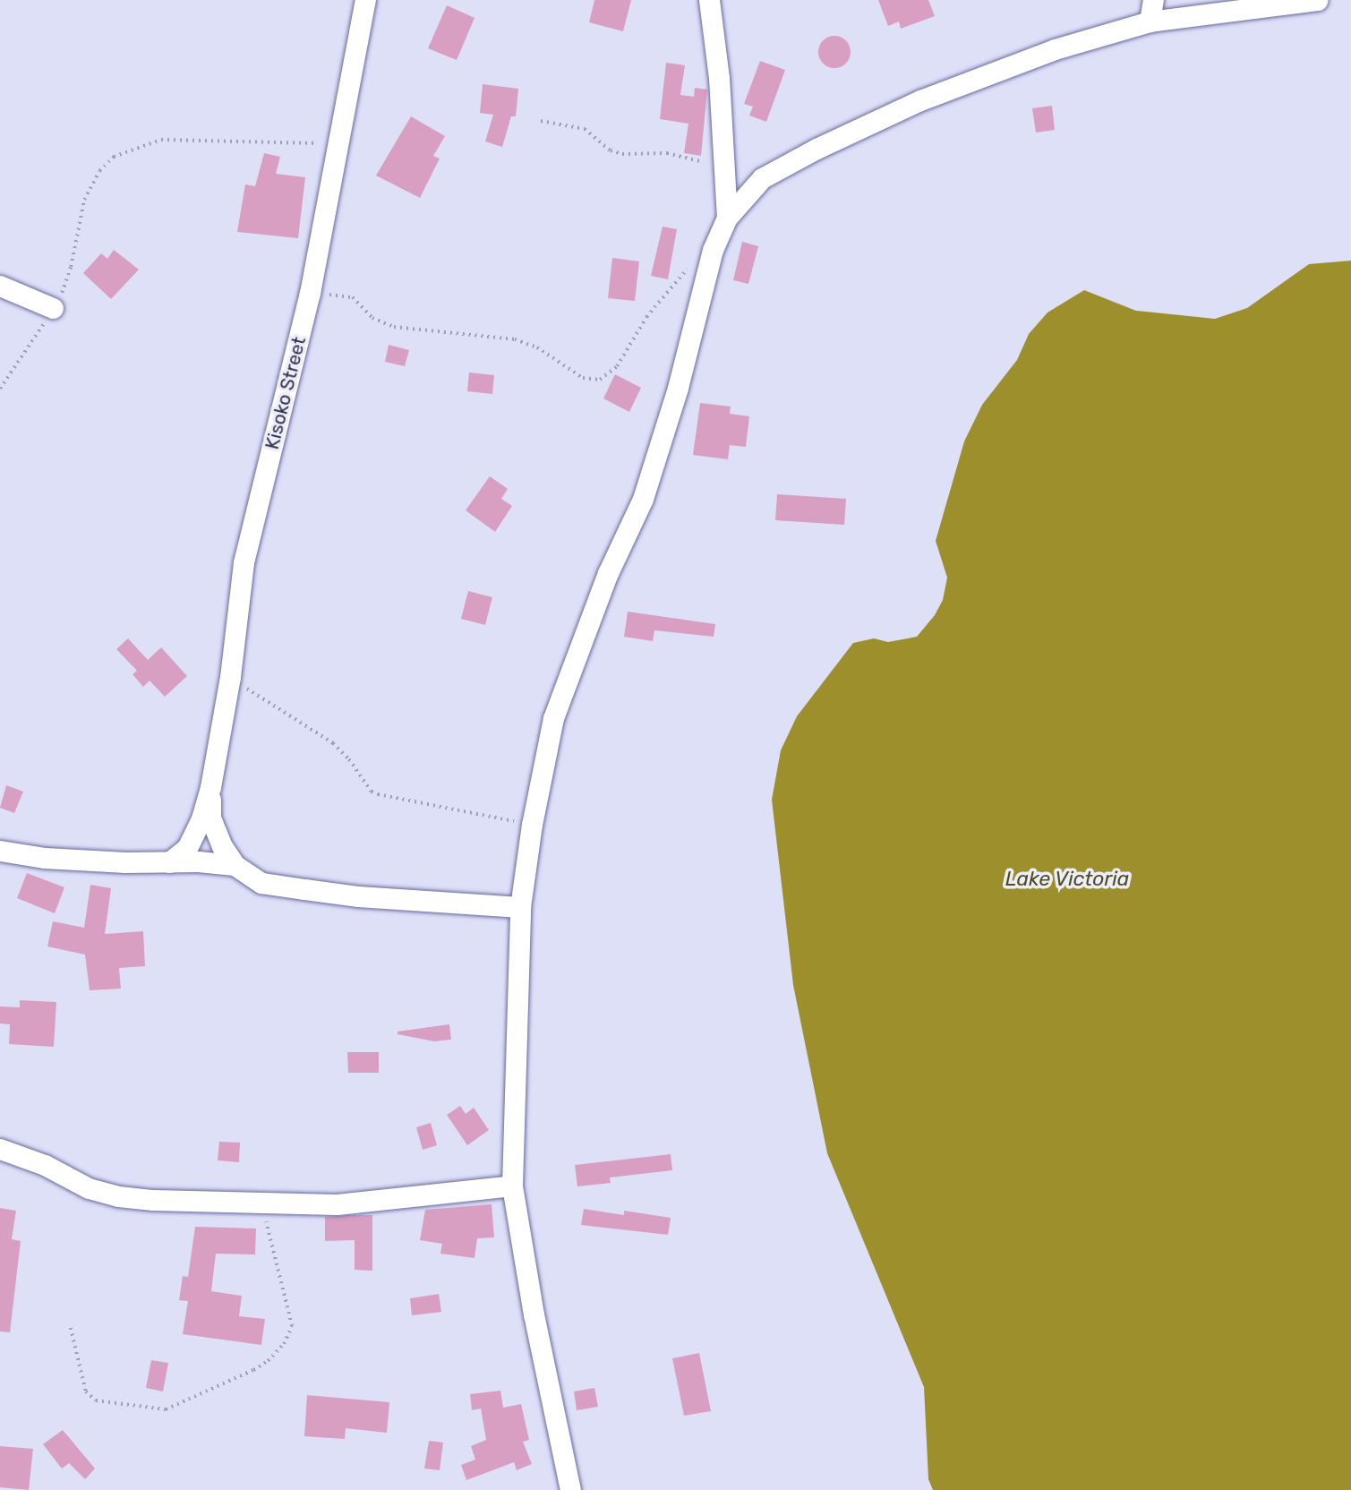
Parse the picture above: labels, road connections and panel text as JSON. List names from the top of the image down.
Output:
{
  "streets": {
    "street": ["Kisoko Street"]
  },
  "water": ["Lake Victoria"]
}
